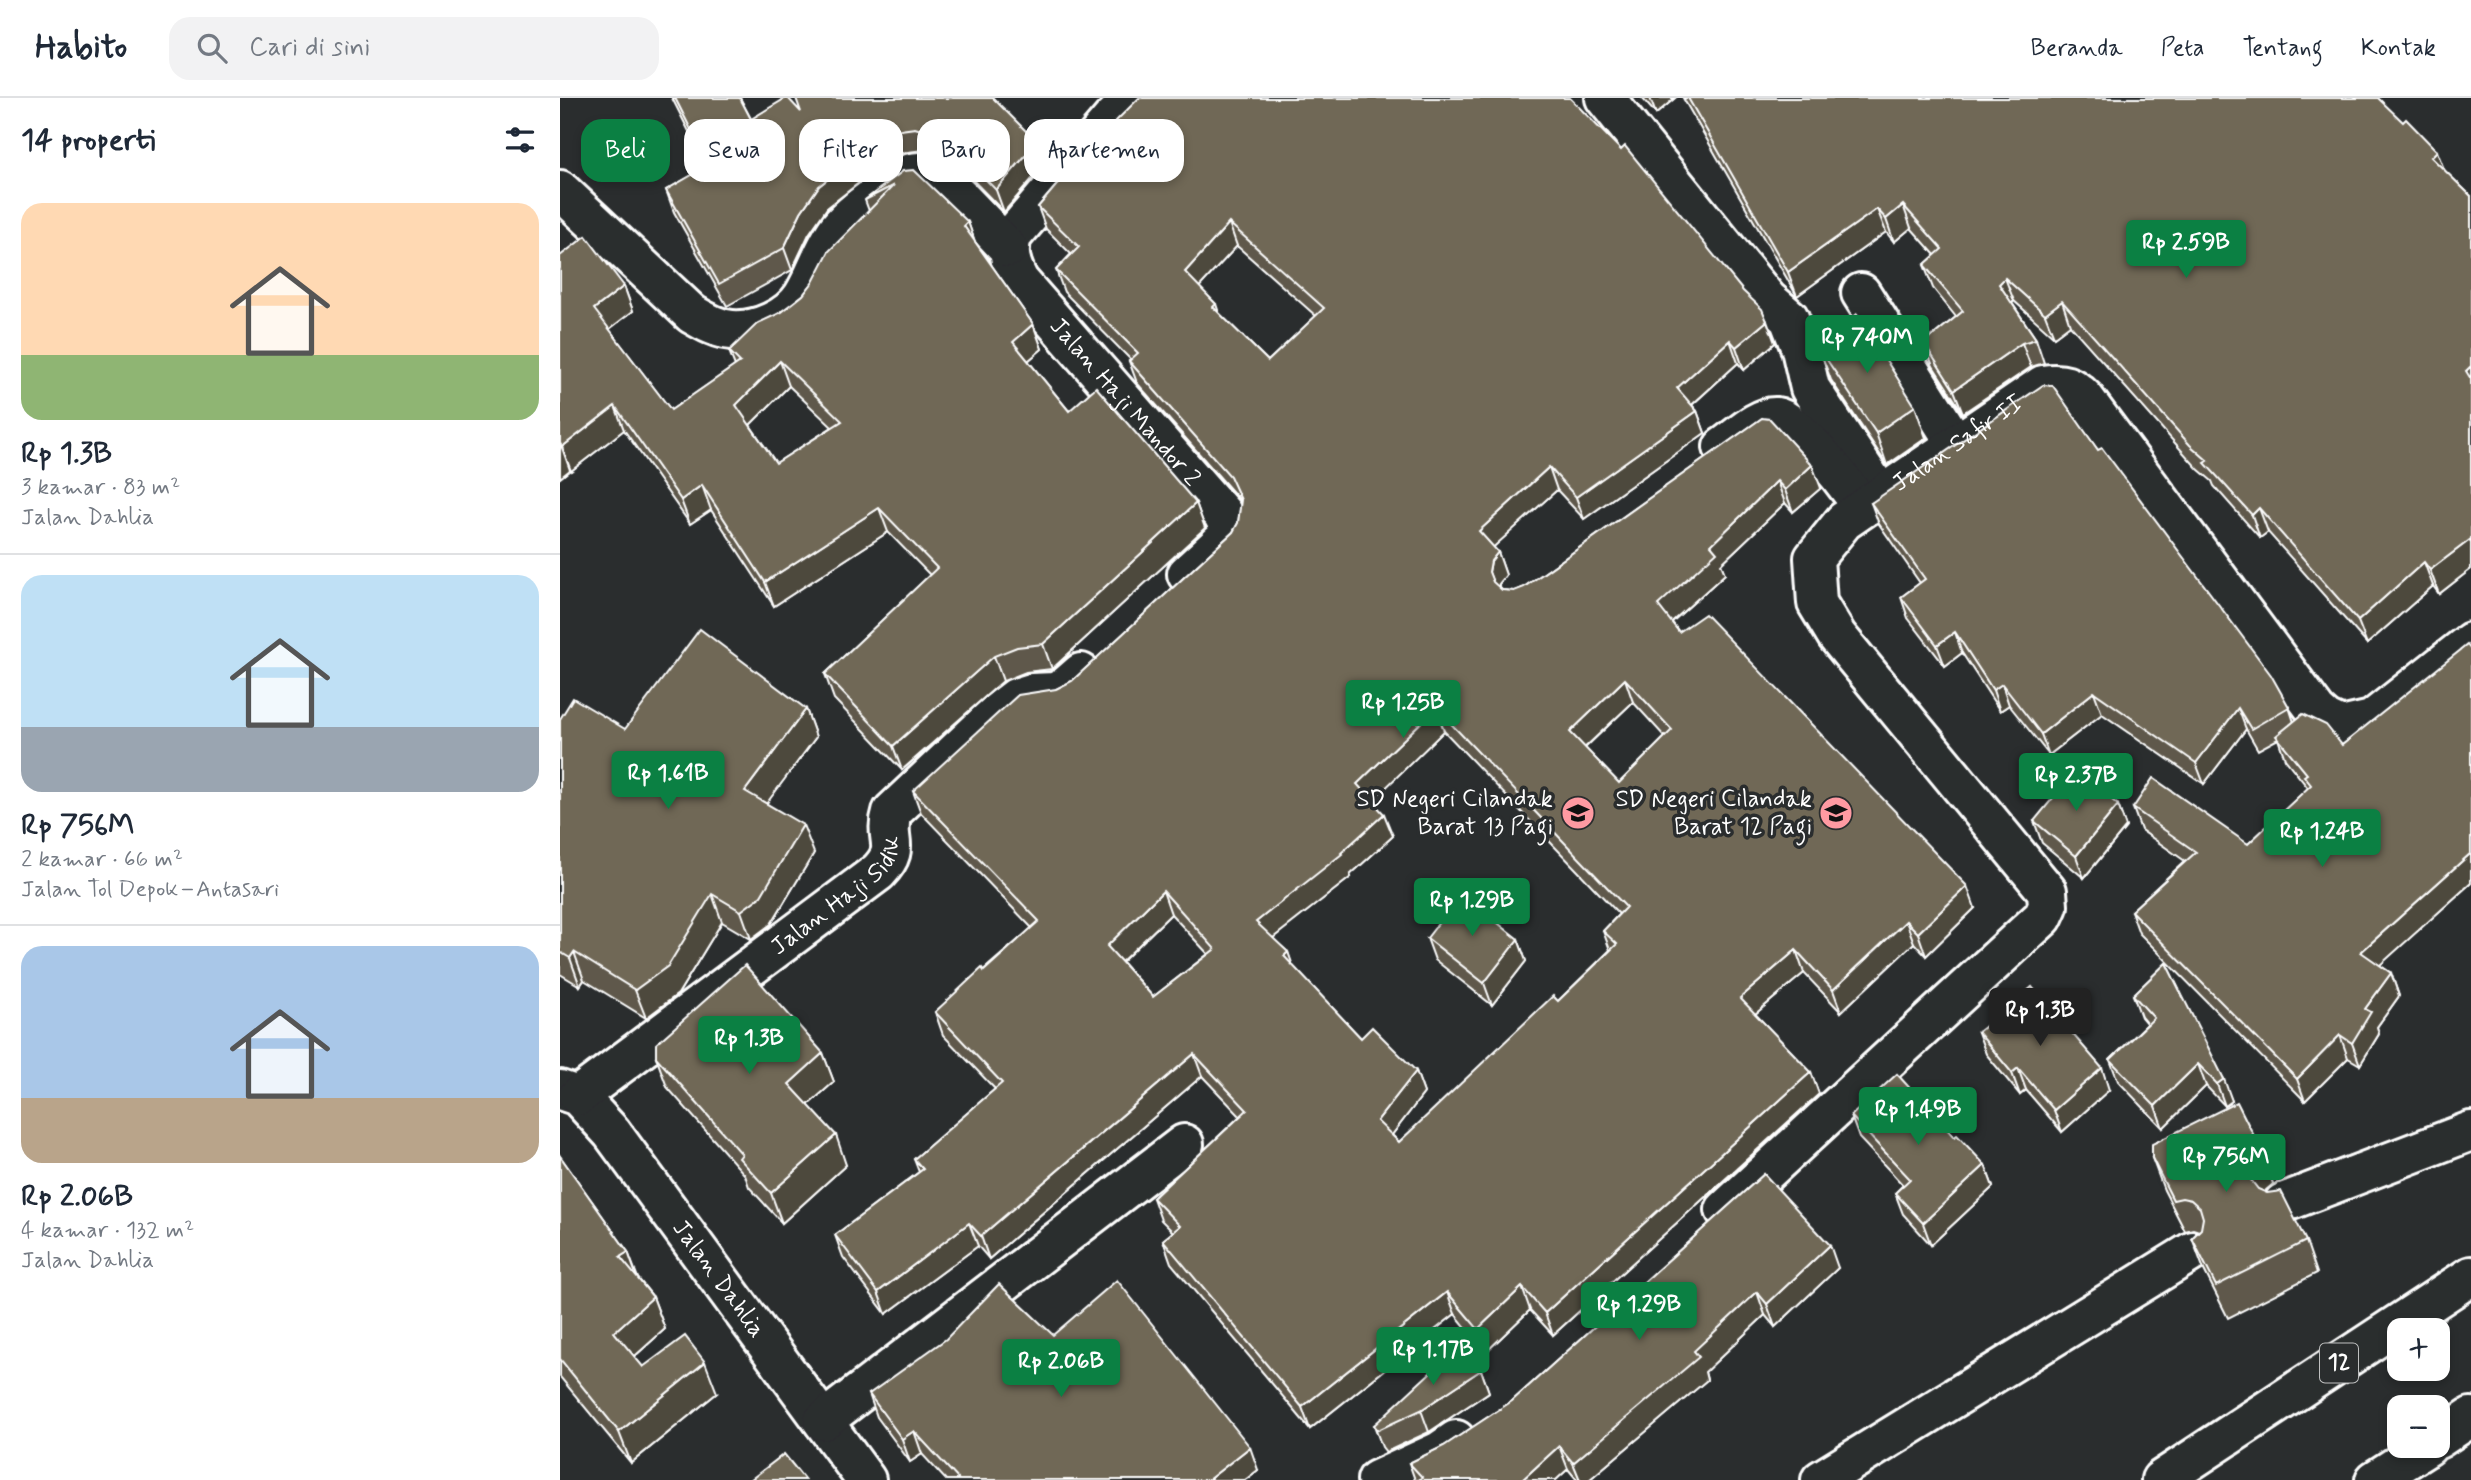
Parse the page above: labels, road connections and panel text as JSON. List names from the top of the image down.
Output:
{
  "streets": {
    "main road": [
      "Jalan Haji Mandor 2",
      "Jalan Safir II",
      "Jalan Haji Sidik",
      "Jalan Dahlia",
      "12"
    ]
  },
  "crossings": [
    ["Jalan Haji Sidik", "Jalan Dahlia"]
  ],
  "places": {
    "school or university": ["SD Negeri Cilandak Barat 13 Pagi", "SD Negeri Cilandak Barat 12 Pagi"]
  },
  "page": {
    "header": "Habito",
    "search": "Cari di sini",
    "nav": [
      "Beranda",
      "Peta",
      "Tentang",
      "Kontak"
    ],
    "heading": "14 properti",
    "chip": [
      "Beli",
      "Sewa",
      "Filter",
      "Baru",
      "Apartemen"
    ],
    "list": [
      {
        "name": "Rp 1.3B",
        "note": "3 kamar · 83 m² · Jalan Dahlia"
      },
      {
        "name": "Rp 756M",
        "note": "2 kamar · 66 m² · Jalan Tol Depok–Antasari"
      },
      {
        "name": "Rp 2.06B",
        "note": "4 kamar · 132 m² · Jalan Dahlia"
      }
    ],
    "price": [
      "Rp 2.59B",
      "Rp 740M",
      "Rp 1.25B",
      "Rp 1.61B",
      "Rp 2.37B",
      "Rp 1.24B",
      "Rp 1.29B",
      "Rp 1.3B",
      "Rp 1.3B",
      "Rp 1.49B",
      "Rp 756M",
      "Rp 1.29B",
      "Rp 1.17B",
      "Rp 2.06B"
    ],
    "map_buttons": ["+", "−"]
  }
}
